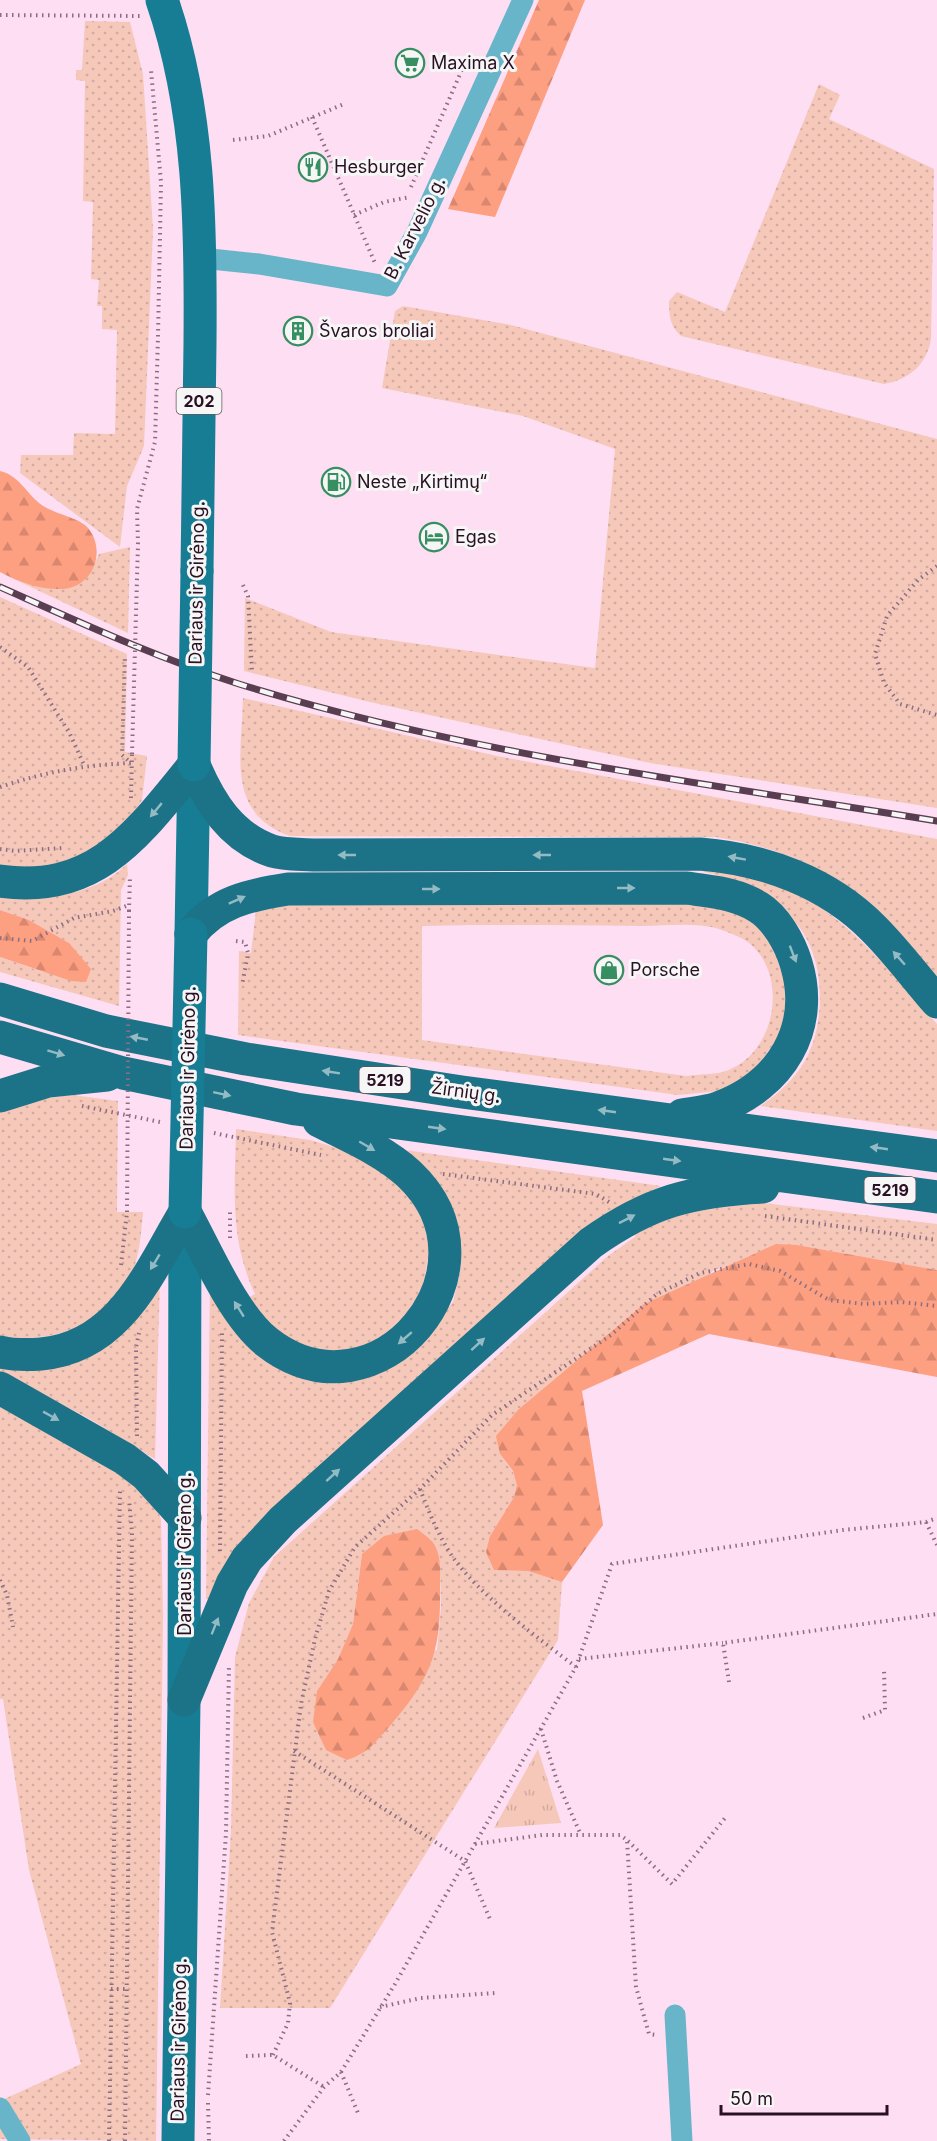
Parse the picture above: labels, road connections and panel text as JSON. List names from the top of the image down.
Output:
{
  "streets": {
    "highway": ["5219", "Žirnių g."],
    "main road": ["202", "Dariaus ir Girėno g."],
    "street": ["B. Karvelio g."]
  },
  "crossings": [
    ["B. Karvelio g.", "Dariaus ir Girėno g."]
  ],
  "places": {
    "supermarket": ["Maxima X"],
    "restaurant": ["Hesburger"],
    "building": ["Švaros broliai"],
    "fuel station": ["Neste „Kirtimų“"],
    "hotel": ["Egas"],
    "shop": ["Porsche"]
  },
  "scale_bar": "50 m"
}
